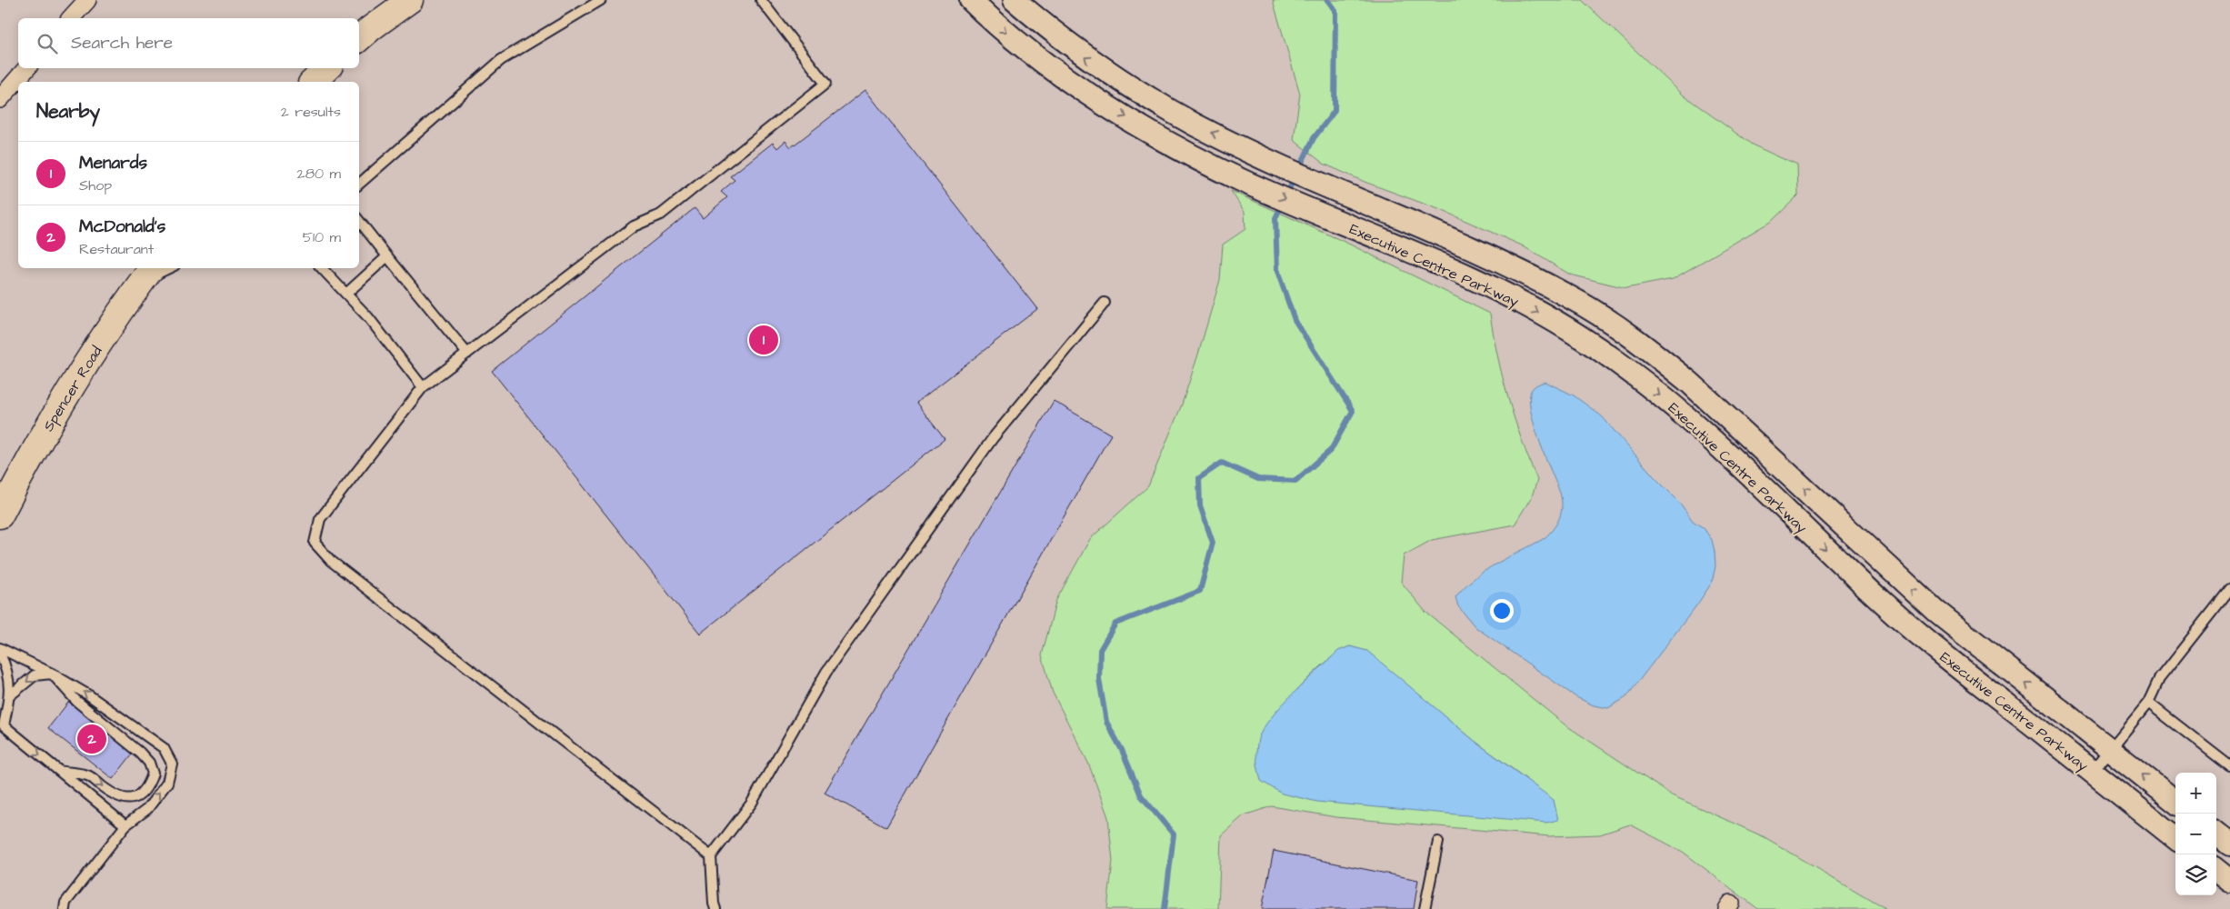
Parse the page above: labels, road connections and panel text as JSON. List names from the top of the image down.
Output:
{
  "streets": {
    "main road": ["Spencer Road"],
    "street": ["Executive Centre Parkway"]
  },
  "page": {
    "search": "Search here",
    "heading": ["Nearby", "2 results"],
    "list": [
      {
        "mark": "1",
        "name": "Menards",
        "note": "Shop",
        "value": "280 m"
      },
      {
        "mark": "2",
        "name": "McDonald's",
        "note": "Restaurant",
        "value": "510 m"
      }
    ],
    "pins": ["1", "2"],
    "map_buttons": ["+", "−"]
  }
}
